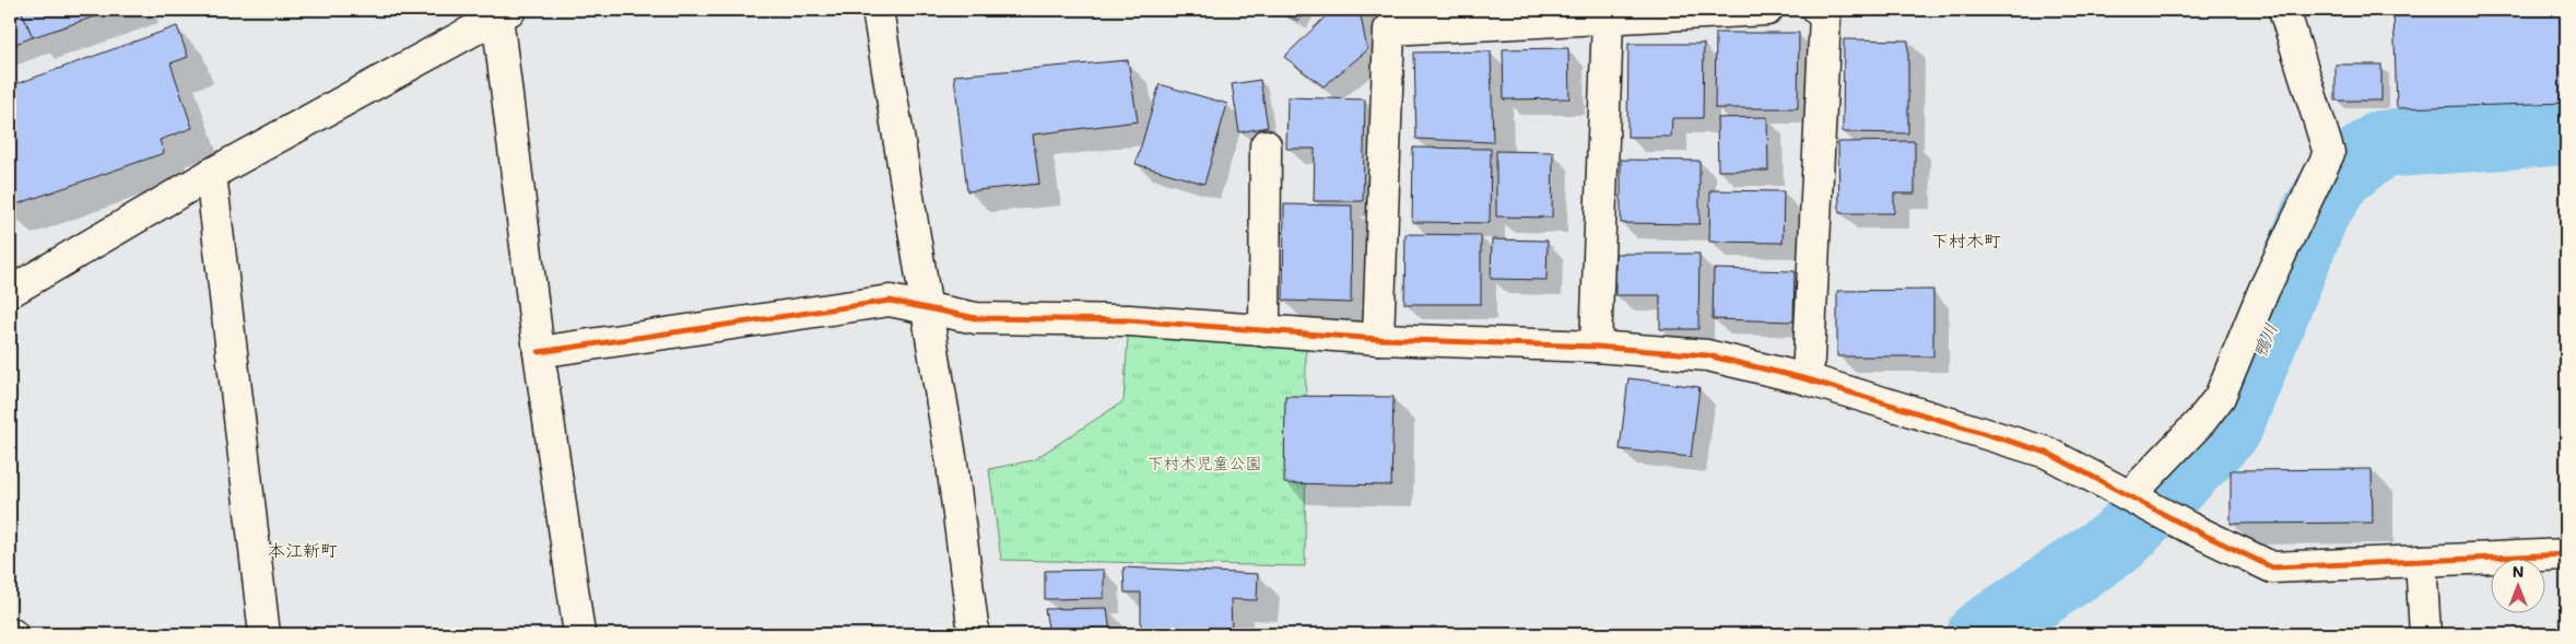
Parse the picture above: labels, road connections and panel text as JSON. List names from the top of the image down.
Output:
{
  "districts": ["下村木町", "本江新町"],
  "water": ["鴨川"],
  "parks": ["下村木児童公園"],
  "north": "top"
}
